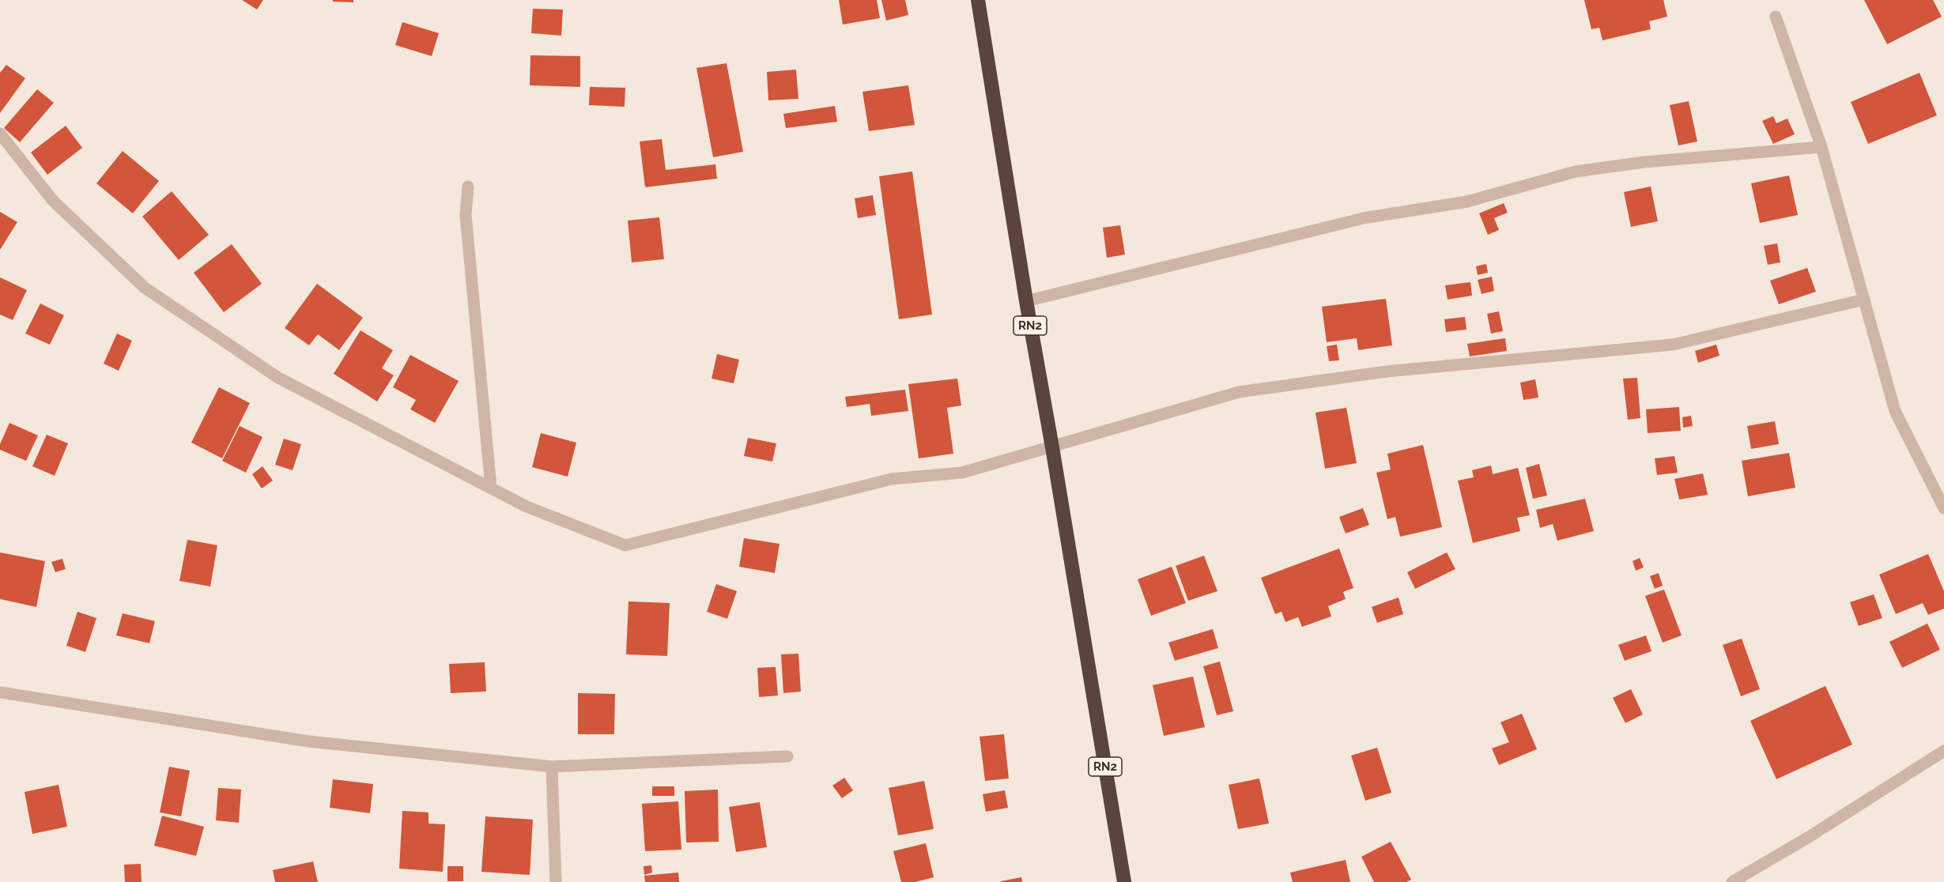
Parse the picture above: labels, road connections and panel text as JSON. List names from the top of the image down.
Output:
{
  "streets": {
    "highway": ["RN2"]
  }
}
